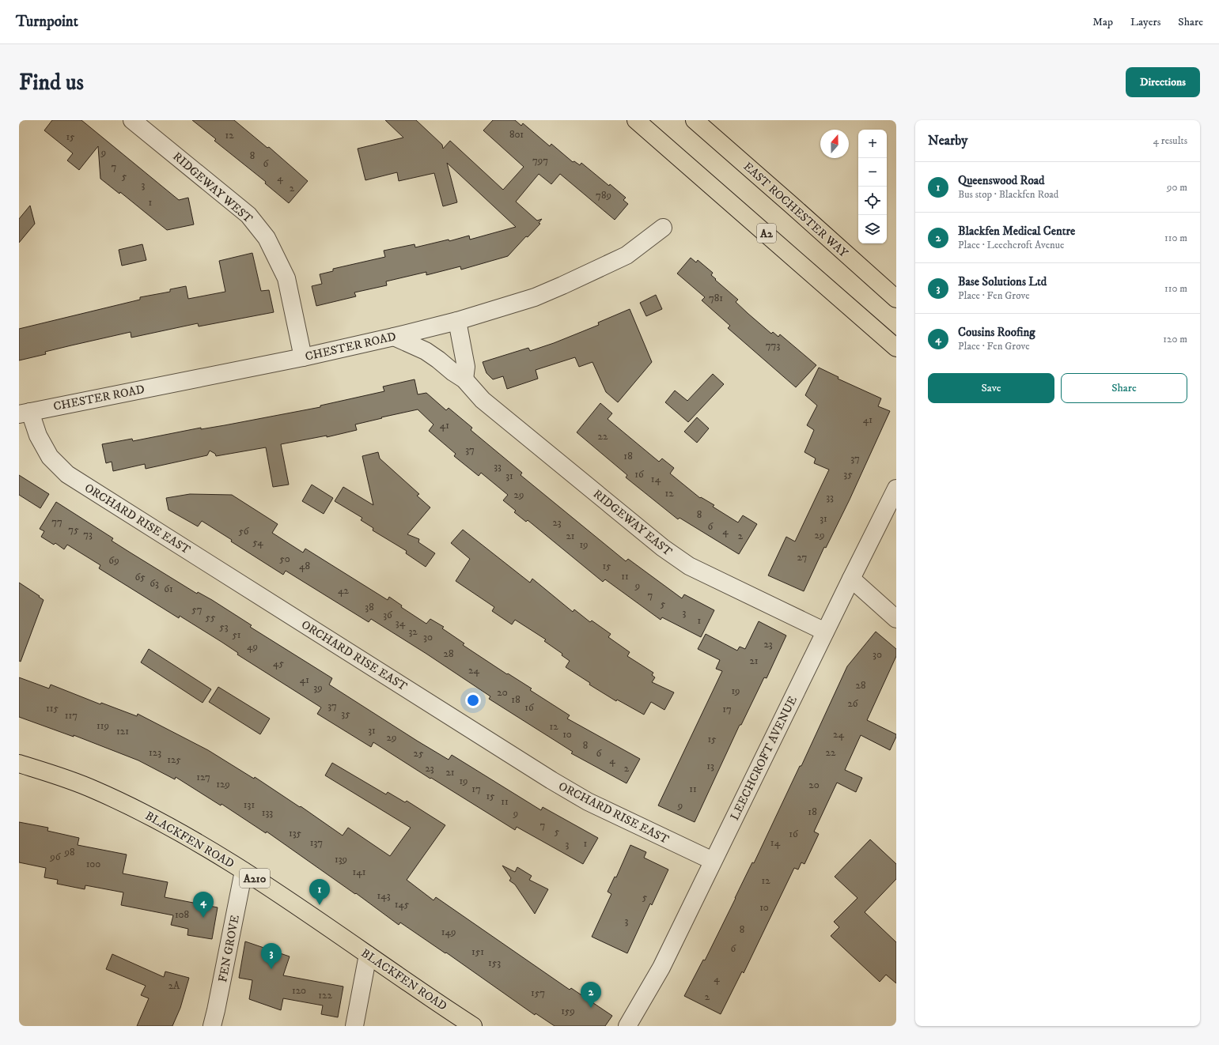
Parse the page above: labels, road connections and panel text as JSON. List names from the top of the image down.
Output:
{
  "streets": {
    "main road": [
      "EAST ROCHESTER WAY",
      "A2",
      "BLACKFEN ROAD",
      "A210"
    ],
    "street": [
      "RIDGEWAY WEST",
      "CHESTER ROAD",
      "ORCHARD RISE EAST",
      "RIDGEWAY EAST",
      "LEECHCROFT AVENUE",
      "FEN GROVE"
    ]
  },
  "crossings": [
    ["RIDGEWAY WEST", "CHESTER ROAD"],
    ["CHESTER ROAD", "ORCHARD RISE EAST"],
    ["CHESTER ROAD", "RIDGEWAY EAST"],
    ["ORCHARD RISE EAST", "LEECHCROFT AVENUE"],
    ["RIDGEWAY EAST", "LEECHCROFT AVENUE"],
    ["BLACKFEN ROAD", "FEN GROVE"]
  ],
  "house_numbers": [
    "801",
    "12",
    "15",
    "9",
    "8",
    "797",
    "6",
    "7",
    "5",
    "4",
    "3",
    "2",
    "789",
    "1",
    "781",
    "773",
    "41",
    "41",
    "22",
    "37",
    "18",
    "37",
    "33",
    "16",
    "35",
    "31",
    "14",
    "12",
    "29",
    "33",
    "8",
    "31",
    "77",
    "23",
    "6",
    "75",
    "56",
    "4",
    "73",
    "29",
    "21",
    "2",
    "54",
    "19",
    "27",
    "50",
    "69",
    "48",
    "15",
    "11",
    "65",
    "63",
    "9",
    "61",
    "42",
    "7",
    "5",
    "38",
    "57",
    "3",
    "36",
    "55",
    "1",
    "34",
    "53",
    "32",
    "51",
    "30",
    "23",
    "49",
    "28",
    "30",
    "21",
    "45",
    "24",
    "41",
    "28",
    "39",
    "19",
    "20",
    "18",
    "26",
    "37",
    "16",
    "115",
    "17",
    "35",
    "117",
    "119",
    "12",
    "31",
    "121",
    "10",
    "24",
    "29",
    "15",
    "8",
    "123",
    "22",
    "25",
    "6",
    "125",
    "4",
    "13",
    "23",
    "2",
    "21",
    "127",
    "19",
    "129",
    "20",
    "17",
    "11",
    "15",
    "11",
    "131",
    "9",
    "18",
    "133",
    "9",
    "7",
    "5",
    "135",
    "16",
    "137",
    "14",
    "1",
    "3",
    "98",
    "96",
    "139",
    "100",
    "141",
    "12",
    "143",
    "5",
    "145",
    "10",
    "108",
    "3",
    "8",
    "149",
    "6",
    "151",
    "153",
    "4",
    "2A",
    "120",
    "157",
    "122",
    "2",
    "159"
  ],
  "north": "top",
  "page": {
    "header": "Turnpoint",
    "nav": ["Map", "Layers", "Share"],
    "buttons": [
      "Directions",
      ["Save", "Share"]
    ],
    "title": "Find us",
    "heading": ["Nearby", "4 results"],
    "map_buttons": ["+", "−"],
    "list": [
      {
        "mark": "1",
        "name": "Queenswood Road",
        "note": "Bus stop · Blackfen Road",
        "value": "90 m"
      },
      {
        "mark": "2",
        "name": "Blackfen Medical Centre",
        "note": "Place · Leechcroft Avenue",
        "value": "110 m"
      },
      {
        "mark": "3",
        "name": "Base Solutions Ltd",
        "note": "Place · Fen Grove",
        "value": "110 m"
      },
      {
        "mark": "4",
        "name": "Cousins Roofing",
        "note": "Place · Fen Grove",
        "value": "120 m"
      }
    ],
    "pins": [
      "1",
      "4",
      "3",
      "2"
    ]
  }
}
